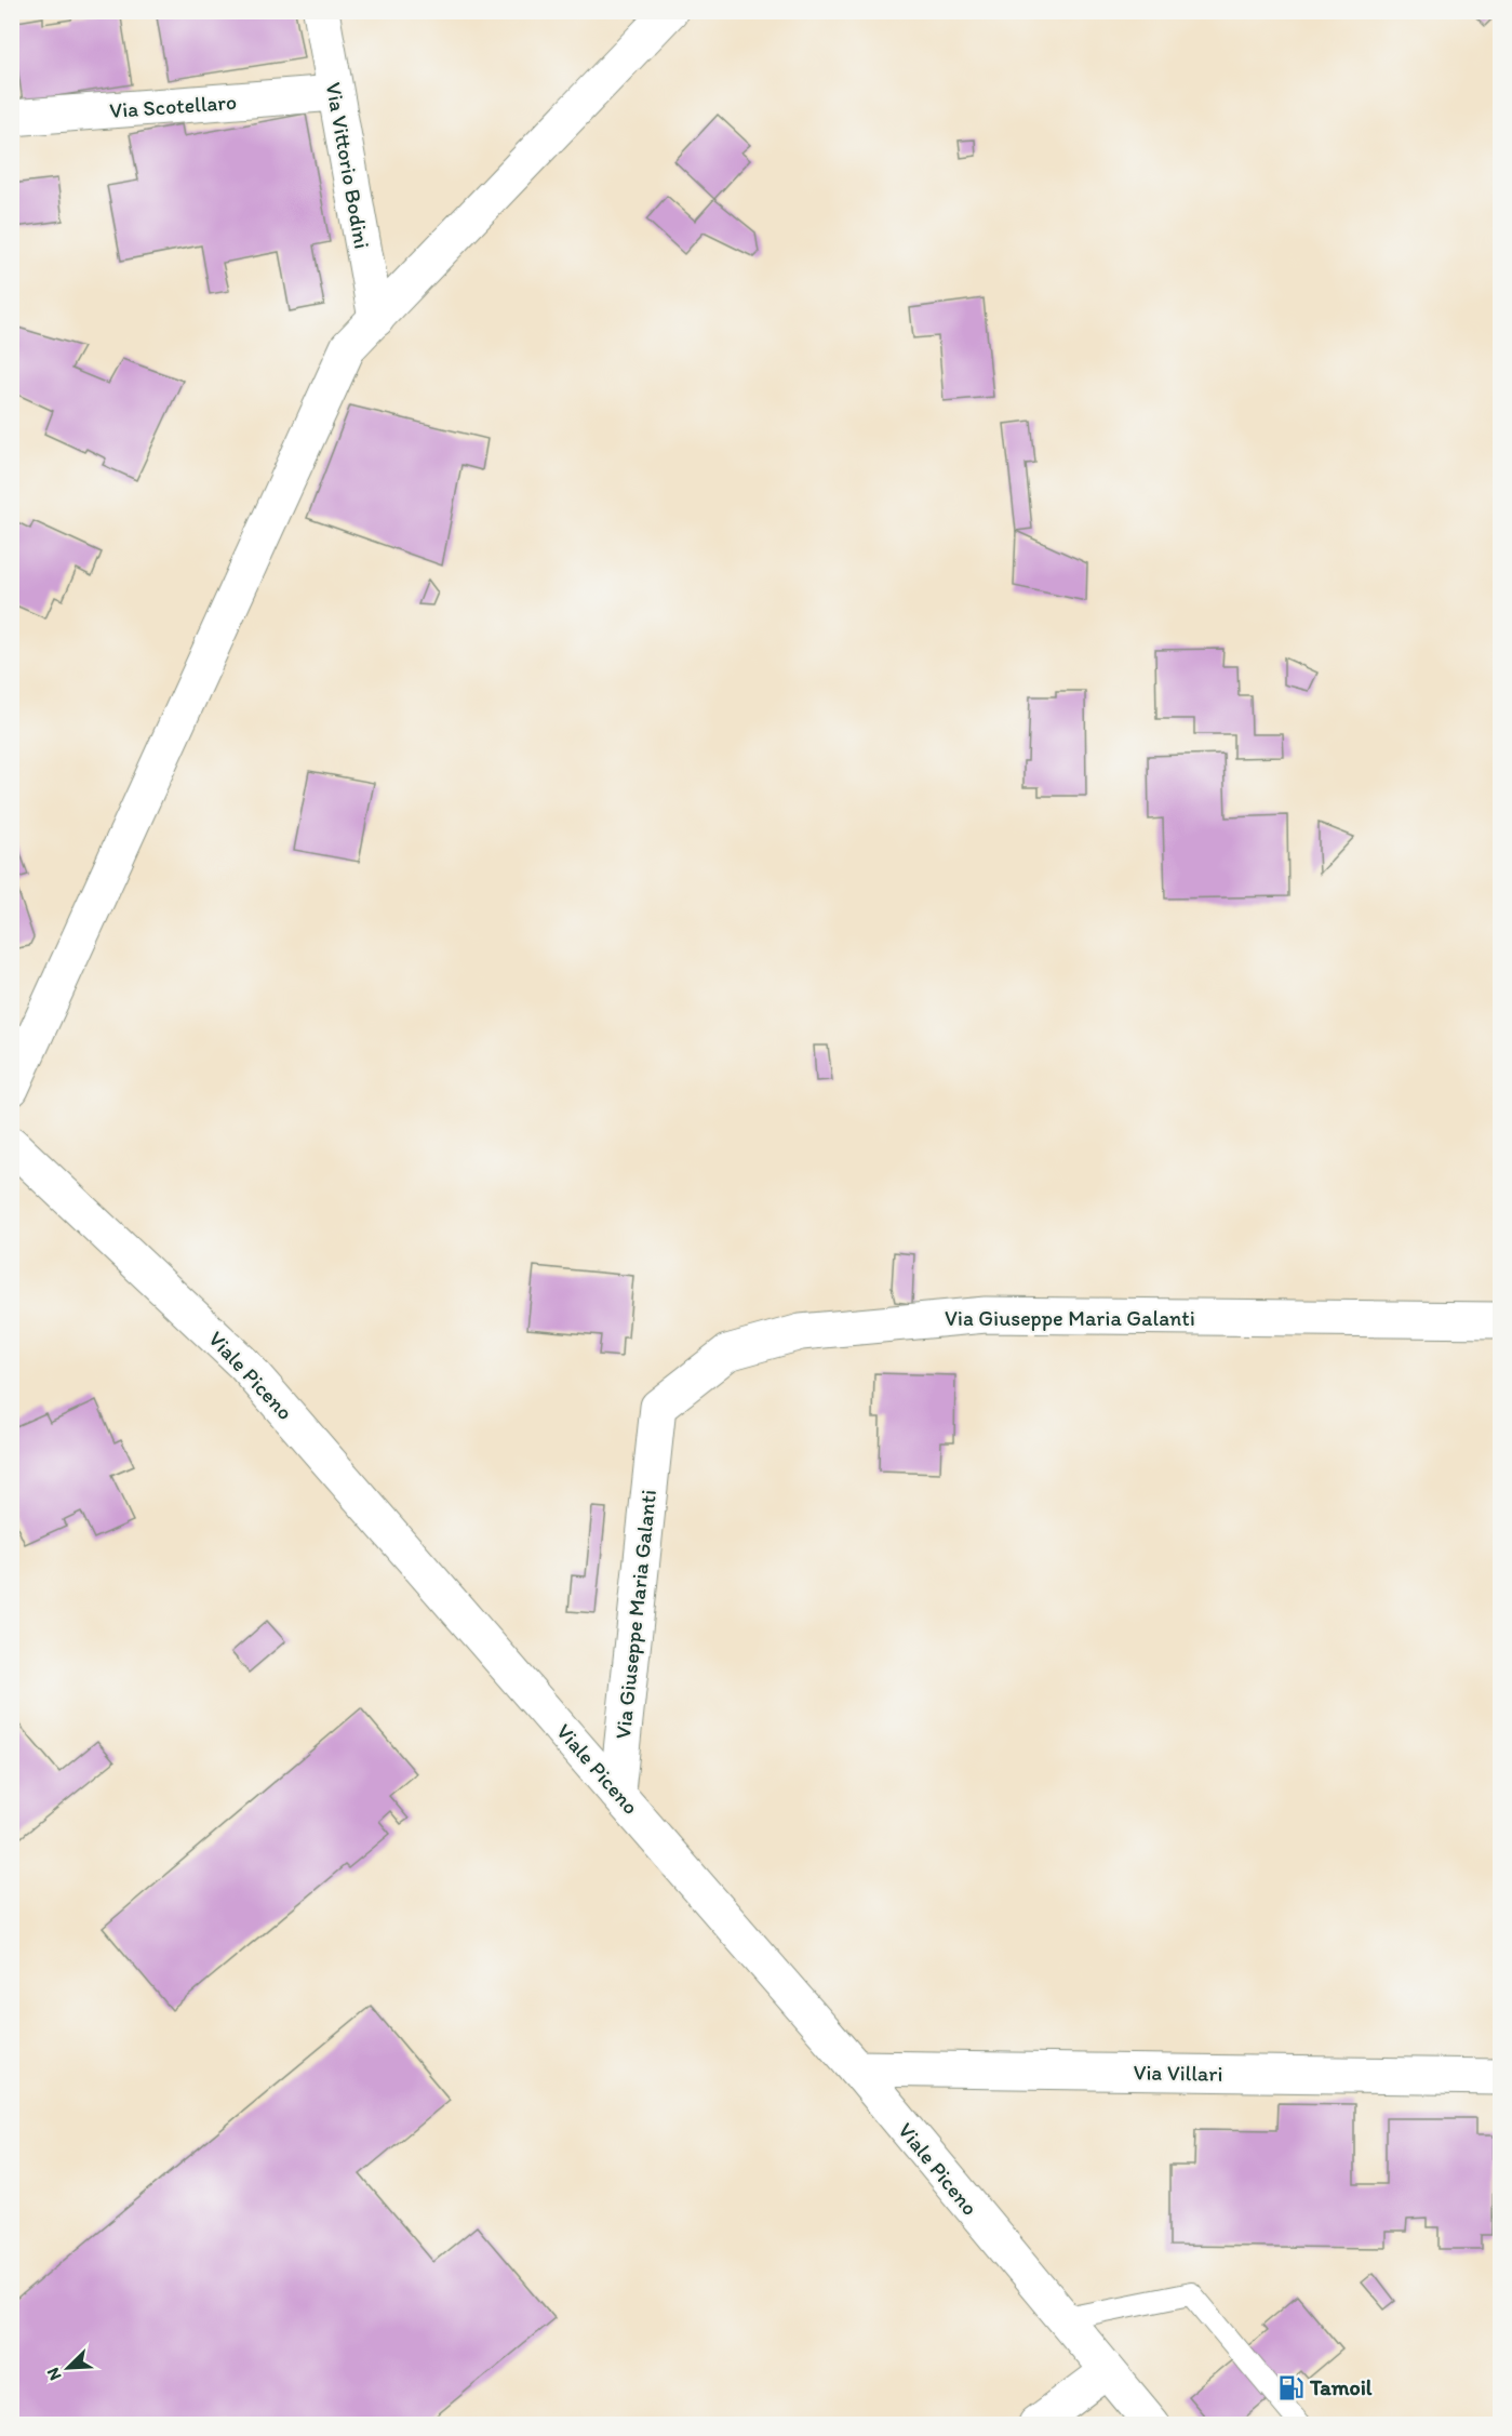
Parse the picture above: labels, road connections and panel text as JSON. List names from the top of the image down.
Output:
{
  "streets": {
    "street": [
      "Via Scotellaro",
      "Via Vittorio Bodini",
      "Via Giuseppe Maria Galanti",
      "Viale Piceno",
      "Via Villari"
    ]
  },
  "crossings": [
    ["Via Scotellaro", "Via Vittorio Bodini"],
    ["Via Giuseppe Maria Galanti", "Viale Piceno"],
    ["Viale Piceno", "Via Villari"]
  ],
  "places": {
    "fuel station": ["Tamoil"]
  },
  "north": "bottom left"
}
